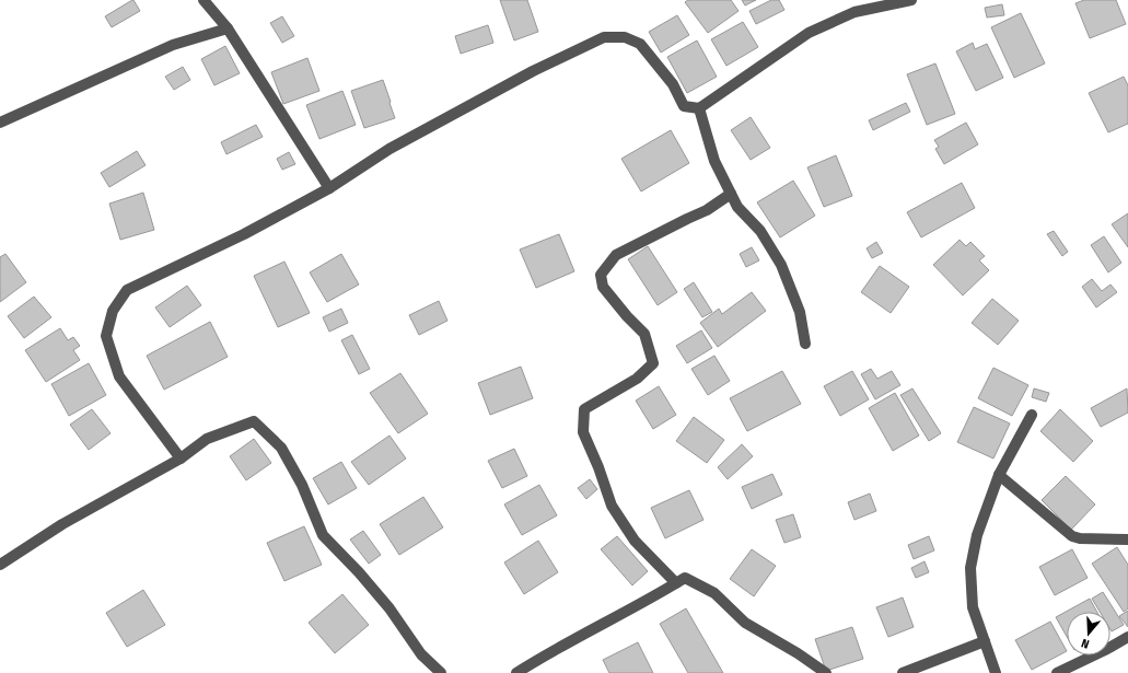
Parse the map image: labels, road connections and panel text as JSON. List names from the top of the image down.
{
  "north": "bottom"
}
